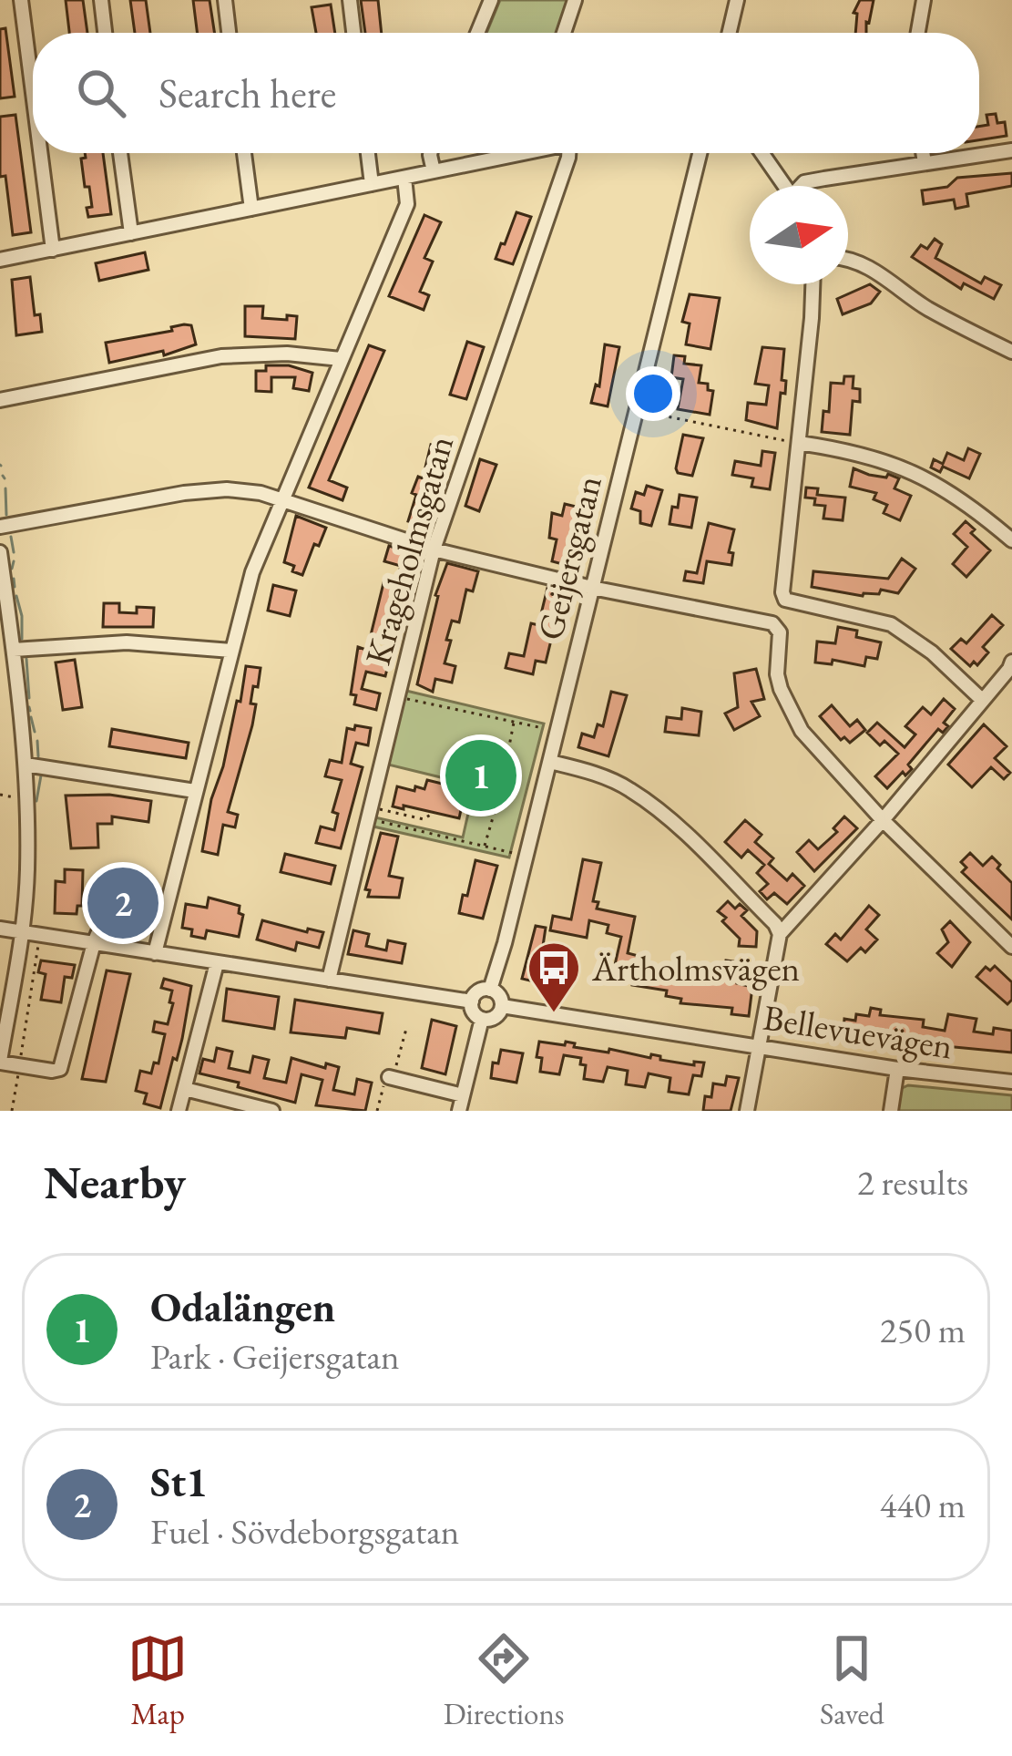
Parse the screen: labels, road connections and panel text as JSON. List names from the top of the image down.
{
  "streets": {
    "street": ["Krageholmsgatan", "Geijersgatan", "Bellevuevägen"]
  },
  "crossings": [
    ["Geijersgatan", "Bellevuevägen"]
  ],
  "places": {
    "bus stop": ["Ärtholmsvägen"]
  },
  "north": "right",
  "page": {
    "search": "Search here",
    "pins": ["1", "2"],
    "heading": ["Nearby", "2 results"],
    "list": [
      {
        "mark": "1",
        "name": "Odalängen",
        "note": "Park · Geijersgatan",
        "value": "250 m"
      },
      {
        "mark": "2",
        "name": "St1",
        "note": "Fuel · Sövdeborgsgatan",
        "value": "440 m"
      }
    ],
    "nav": ["Map", "Directions", "Saved"]
  }
}
